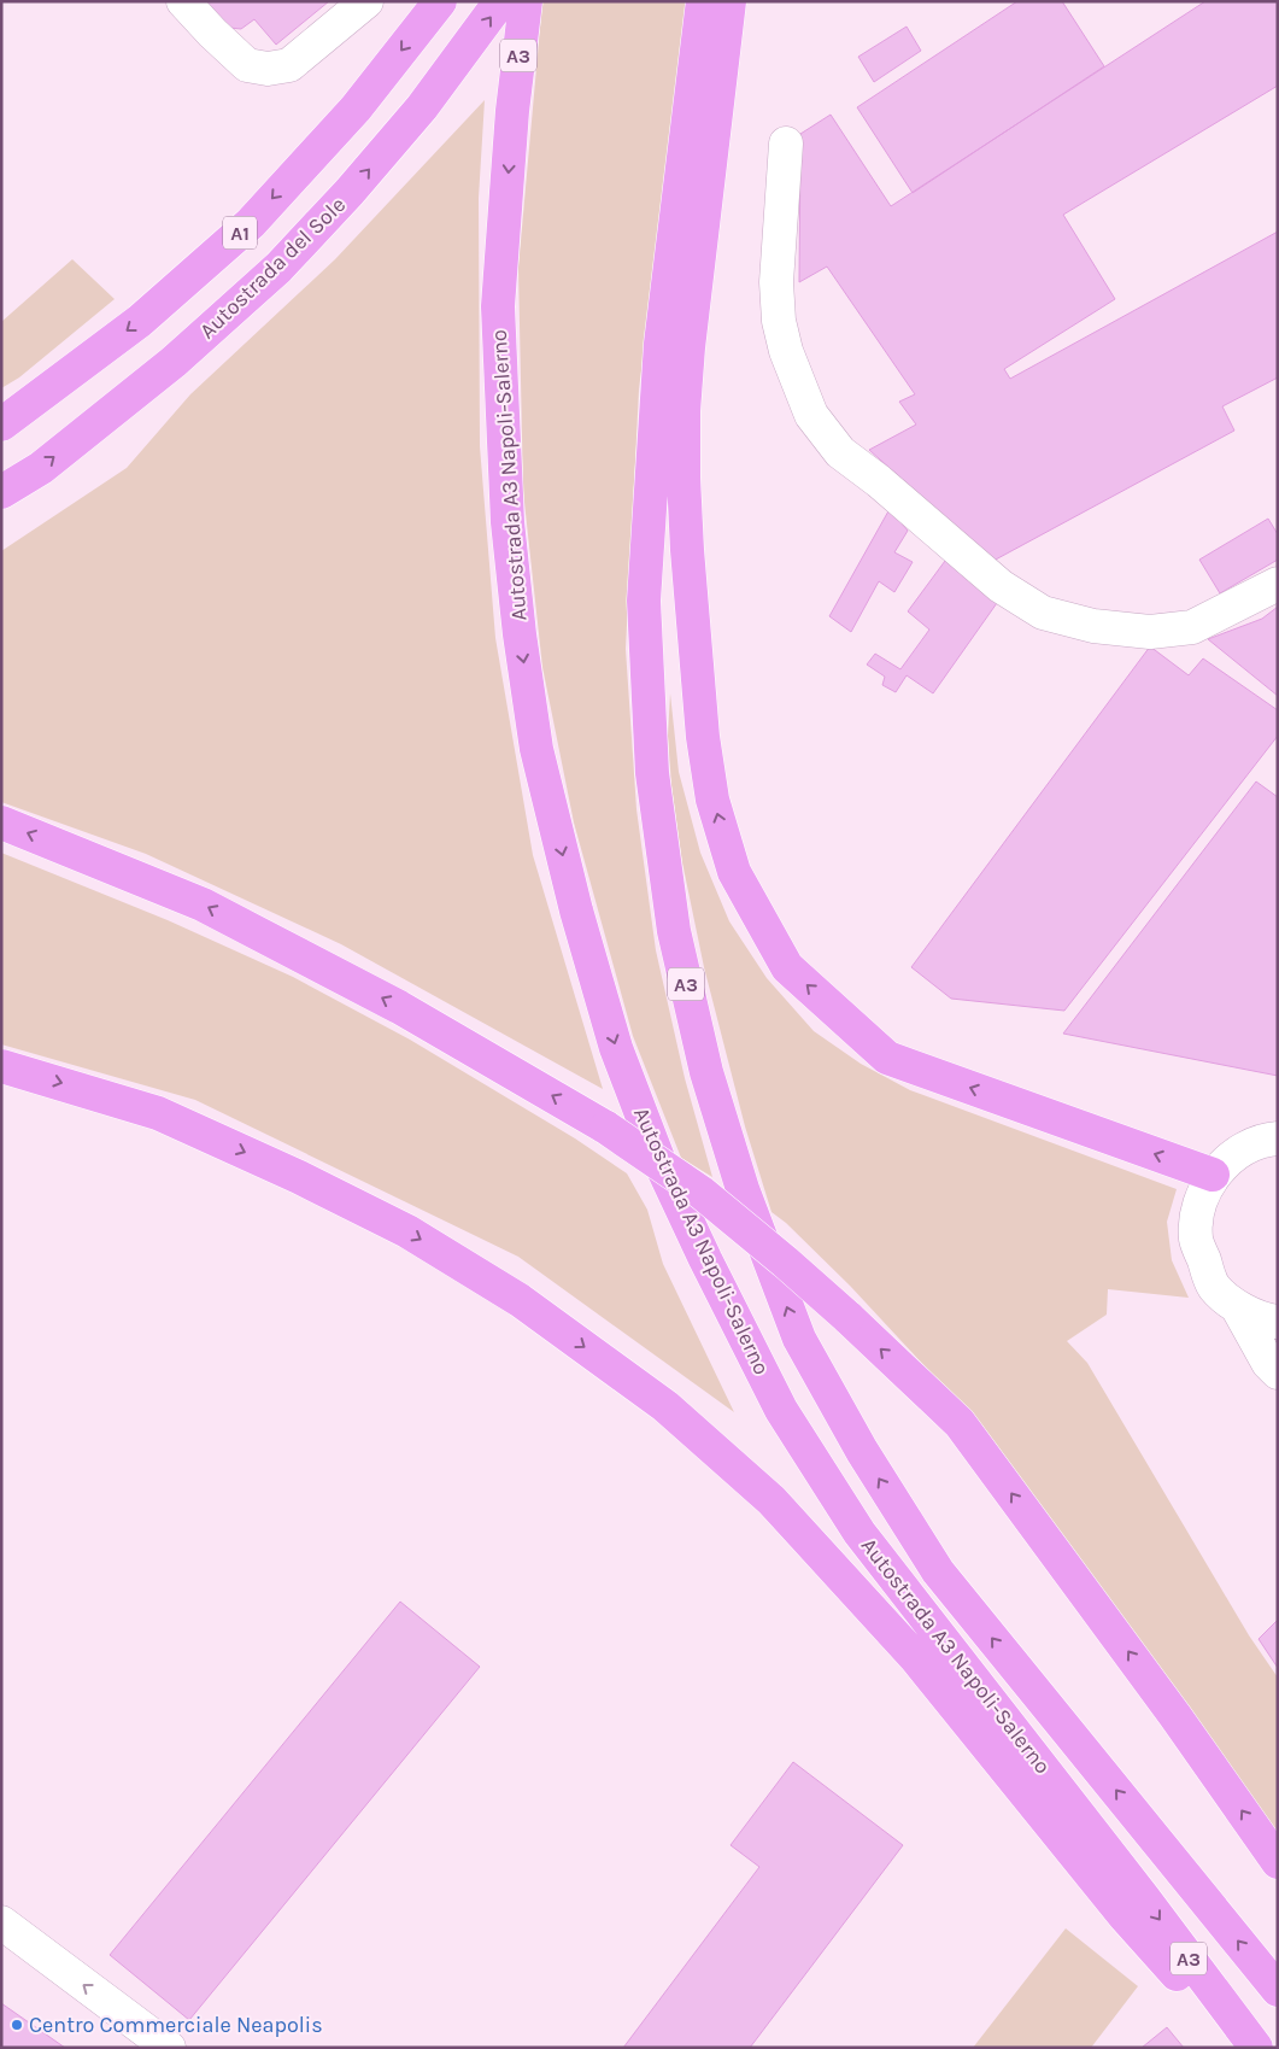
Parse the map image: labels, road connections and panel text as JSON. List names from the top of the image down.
{
  "streets": {
    "highway": [
      "A3",
      "A1",
      "Autostrada del Sole",
      "Autostrada A3 Napoli-Salerno"
    ]
  },
  "places": ["Centro Commerciale Neapolis"]
}
